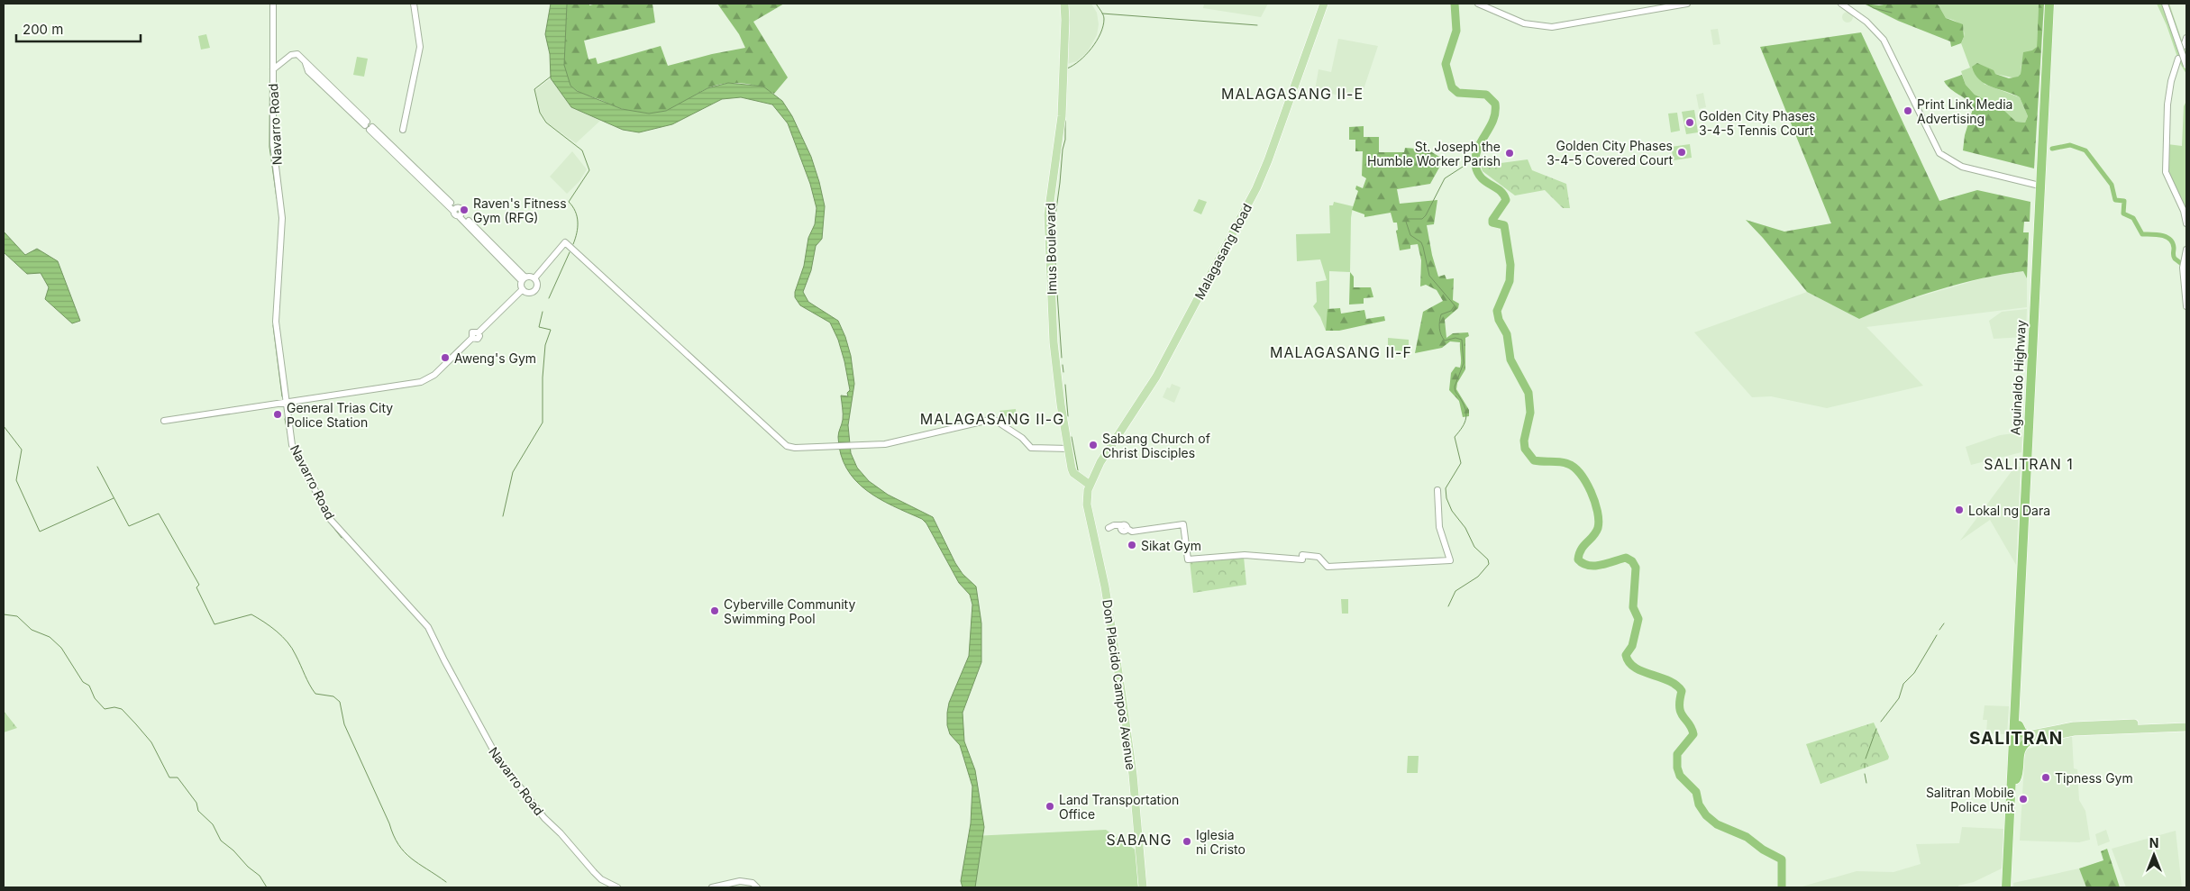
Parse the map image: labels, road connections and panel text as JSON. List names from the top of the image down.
{
  "streets": {
    "highway": ["Aguinaldo Highway"],
    "main road": ["Imus Boulevard", "Malagasang Road", "Don Placido Campos Avenue"],
    "street": ["Navarro Road"]
  },
  "crossings": [
    ["Imus Boulevard", "Malagasang Road"],
    ["Imus Boulevard", "Don Placido Campos Avenue"],
    ["Malagasang Road", "Don Placido Campos Avenue"]
  ],
  "districts": [
    "MALAGASANG II-E",
    "MALAGASANG II-F",
    "MALAGASANG II-G",
    "SALITRAN 1",
    "SALITRAN",
    "SABANG"
  ],
  "places": [
    "Print Link Media Advertising",
    "Golden City Phases 3-4-5 Tennis Court",
    "Golden City Phases 3-4-5 Covered Court",
    "St. Joseph the Humble Worker Parish",
    "Raven's Fitness Gym (RFG)",
    "Aweng's Gym",
    "General Trias City Police Station",
    "Sabang Church of Christ Disciples",
    "Lokal ng Dara",
    "Sikat Gym",
    "Cyberville Community Swimming Pool",
    "Tipness Gym",
    "Salitran Mobile Police Unit",
    "Land Transportation Office",
    "Iglesia ni Cristo"
  ],
  "scale_bar": "200 m",
  "north": "top"
}
